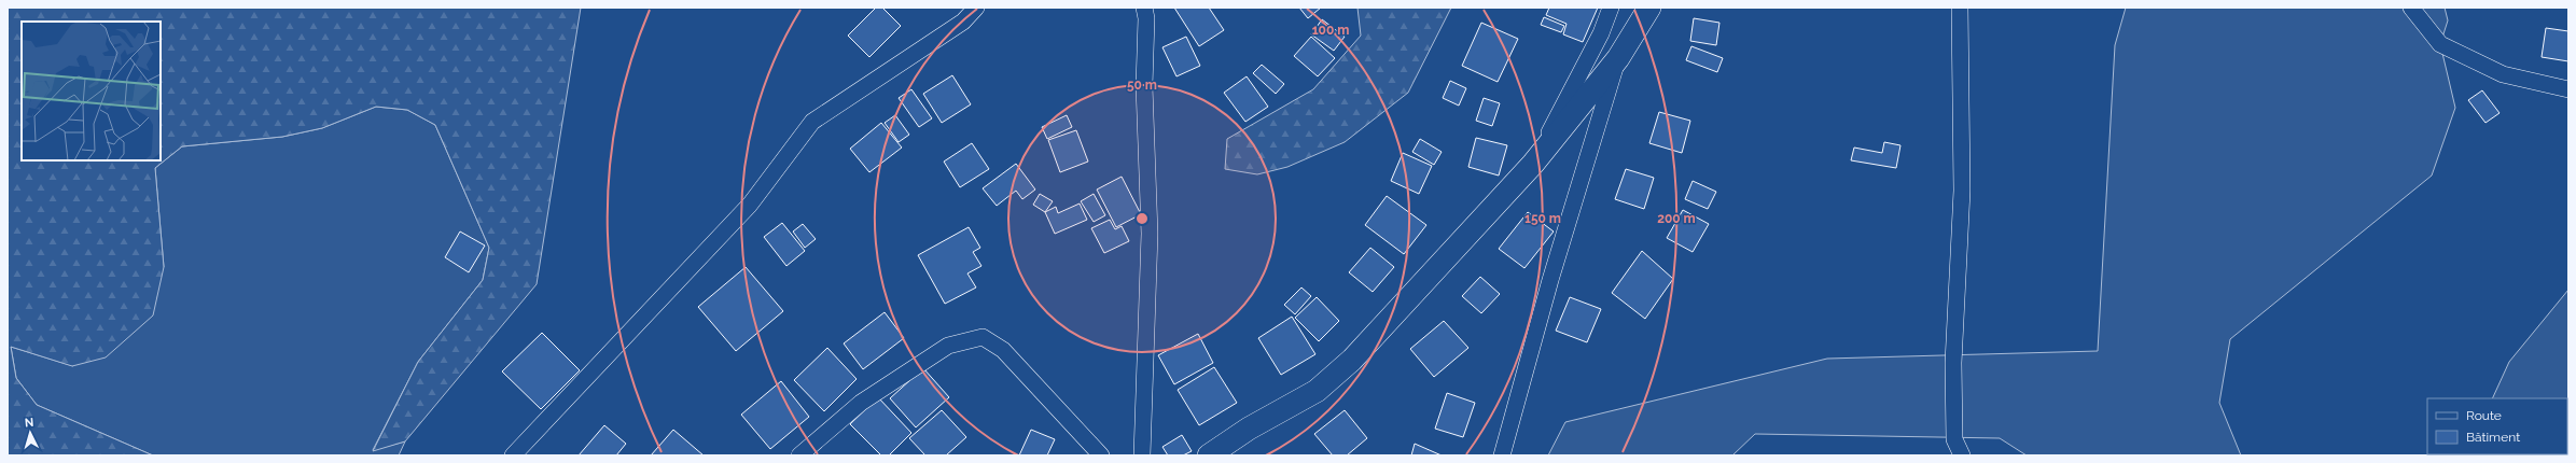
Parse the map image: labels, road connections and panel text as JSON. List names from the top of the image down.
{
  "legend": ["Route", "Bâtiment"],
  "north": "top",
  "rings": [
    "100 m",
    "50 m",
    "150 m",
    "200 m"
  ]
}
